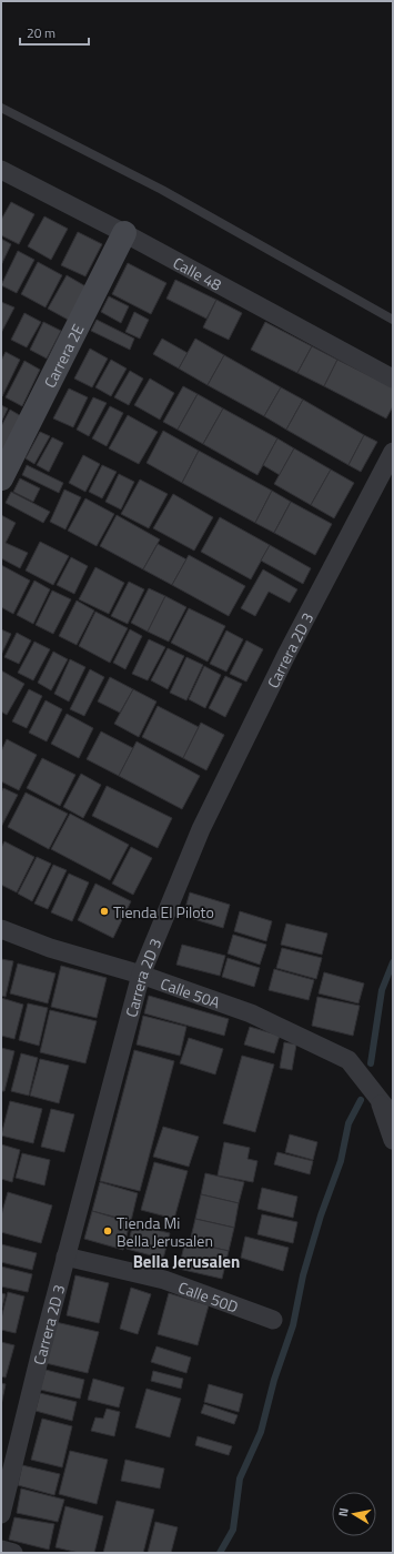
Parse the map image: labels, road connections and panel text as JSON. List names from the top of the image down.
{
  "streets": {
    "street": [
      "Calle 48",
      "Carrera 2E",
      "Carrera 2D 3",
      "Calle 50A",
      "Calle 50D"
    ]
  },
  "crossings": [
    ["Calle 48", "Carrera 2E"],
    ["Carrera 2D 3", "Calle 50A"],
    ["Carrera 2D 3", "Calle 50D"]
  ],
  "districts": ["Bella Jerusalen"],
  "places": ["Tienda El Piloto", "Tienda Mi Bella Jerusalen"],
  "scale_bar": "20 m",
  "north": "left"
}
